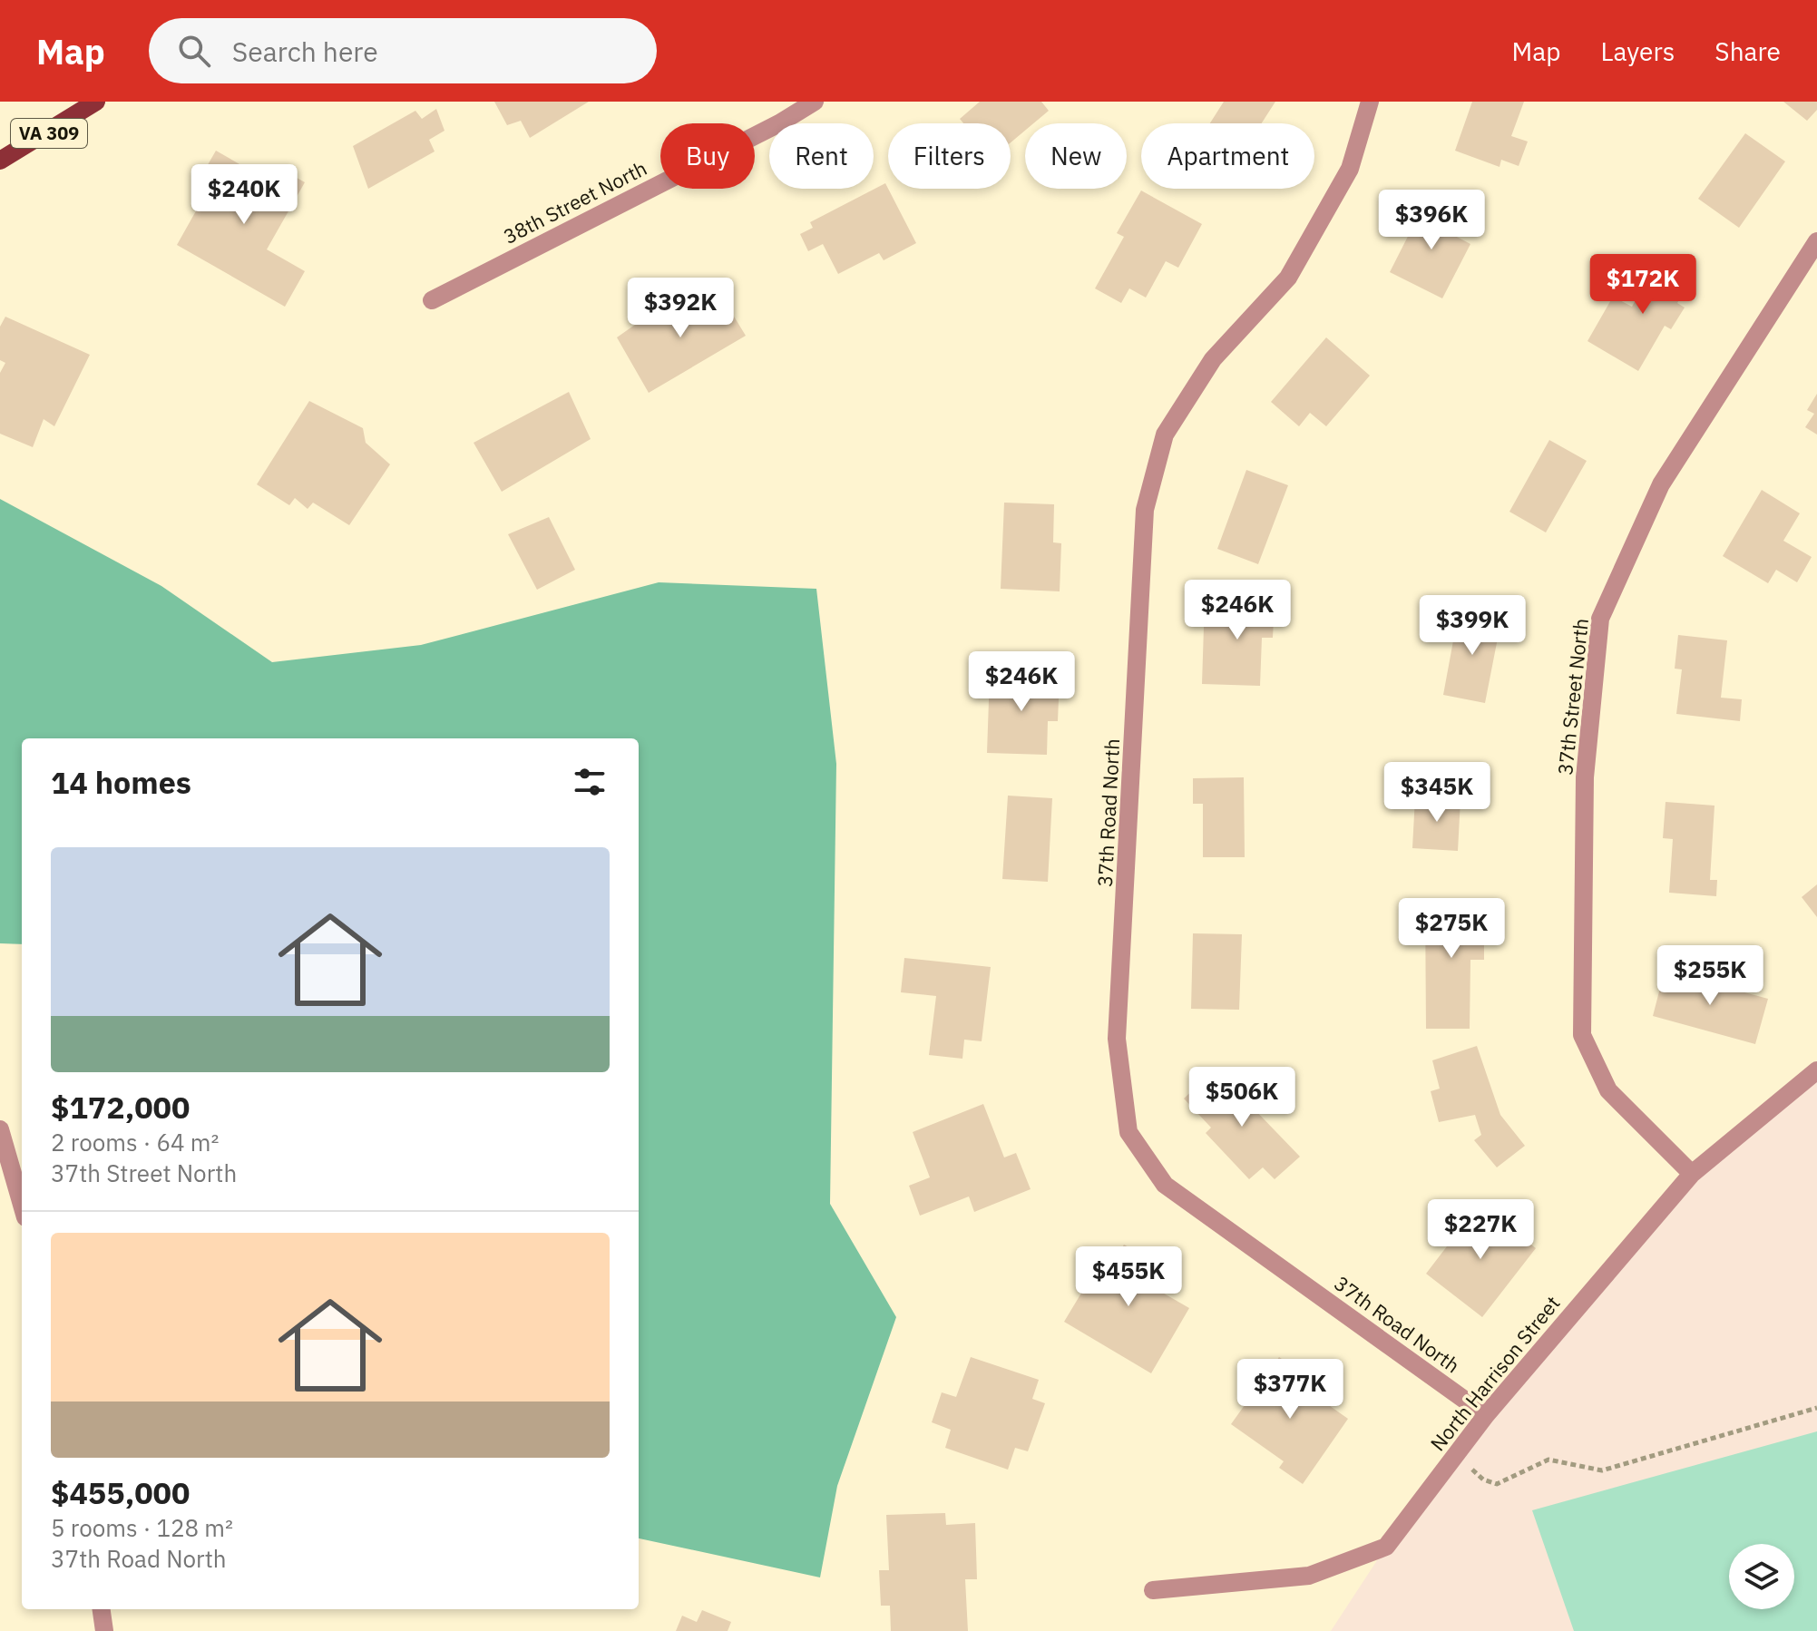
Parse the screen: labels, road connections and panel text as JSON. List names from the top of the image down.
{
  "streets": {
    "main road": ["VA 309"],
    "street": [
      "38th Street North",
      "37th Street North",
      "37th Road North",
      "North Harrison Street"
    ]
  },
  "crossings": [
    ["37th Street North", "North Harrison Street"],
    ["37th Road North", "North Harrison Street"]
  ],
  "page": {
    "header": "Map",
    "search": "Search here",
    "nav": ["Map", "Layers", "Share"],
    "chip": [
      "Buy",
      "Rent",
      "Filters",
      "New",
      "Apartment"
    ],
    "price": [
      "$240K",
      "$396K",
      "$172K",
      "$392K",
      "$246K",
      "$399K",
      "$246K",
      "$345K",
      "$275K",
      "$255K",
      "$506K",
      "$227K",
      "$455K",
      "$377K"
    ],
    "heading": "14 homes",
    "list": [
      {
        "name": "$172,000",
        "note": "2 rooms · 64 m² · 37th Street North"
      },
      {
        "name": "$455,000",
        "note": "5 rooms · 128 m² · 37th Road North"
      }
    ]
  }
}
